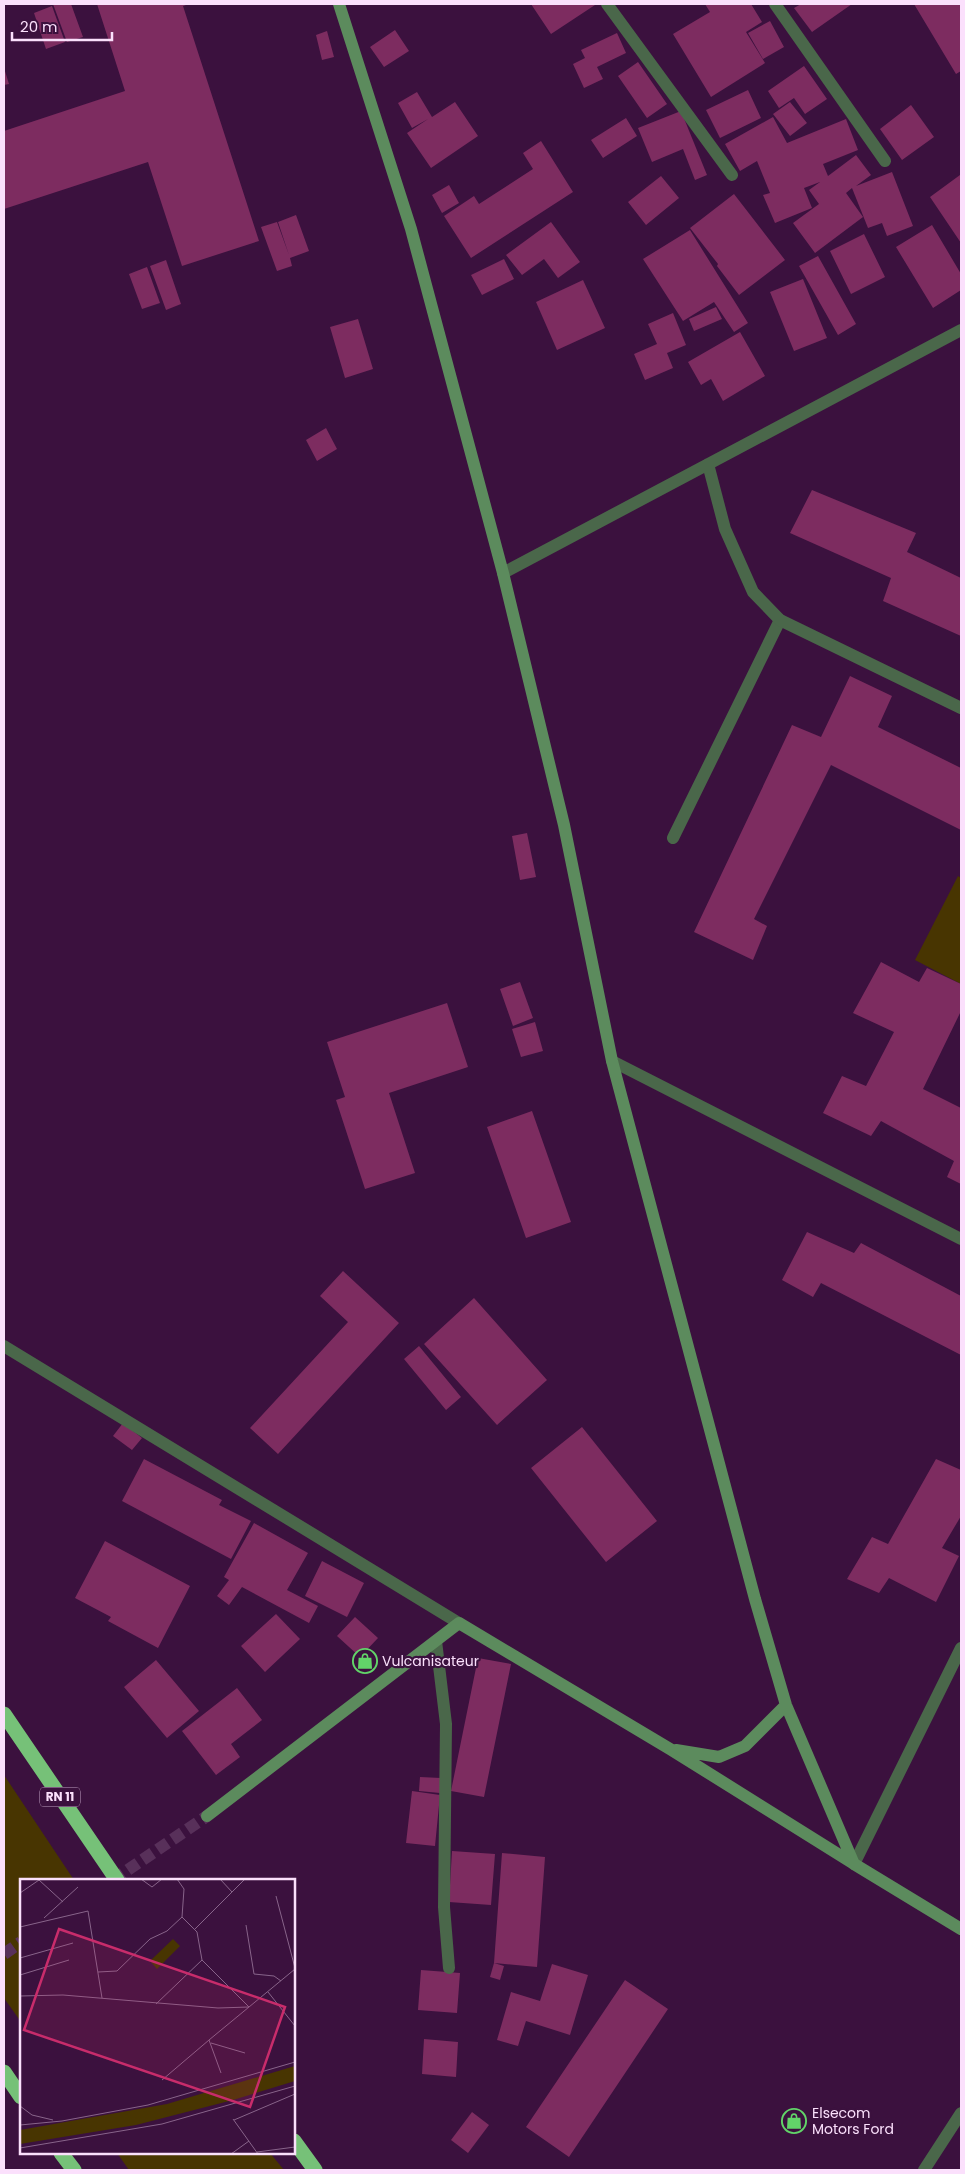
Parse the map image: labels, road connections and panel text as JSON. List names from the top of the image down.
{
  "streets": {
    "highway": ["RN 11"]
  },
  "places": {
    "shop": ["Vulcanisateur", "Elsecom Motors Ford"]
  },
  "scale_bar": "20 m"
}
